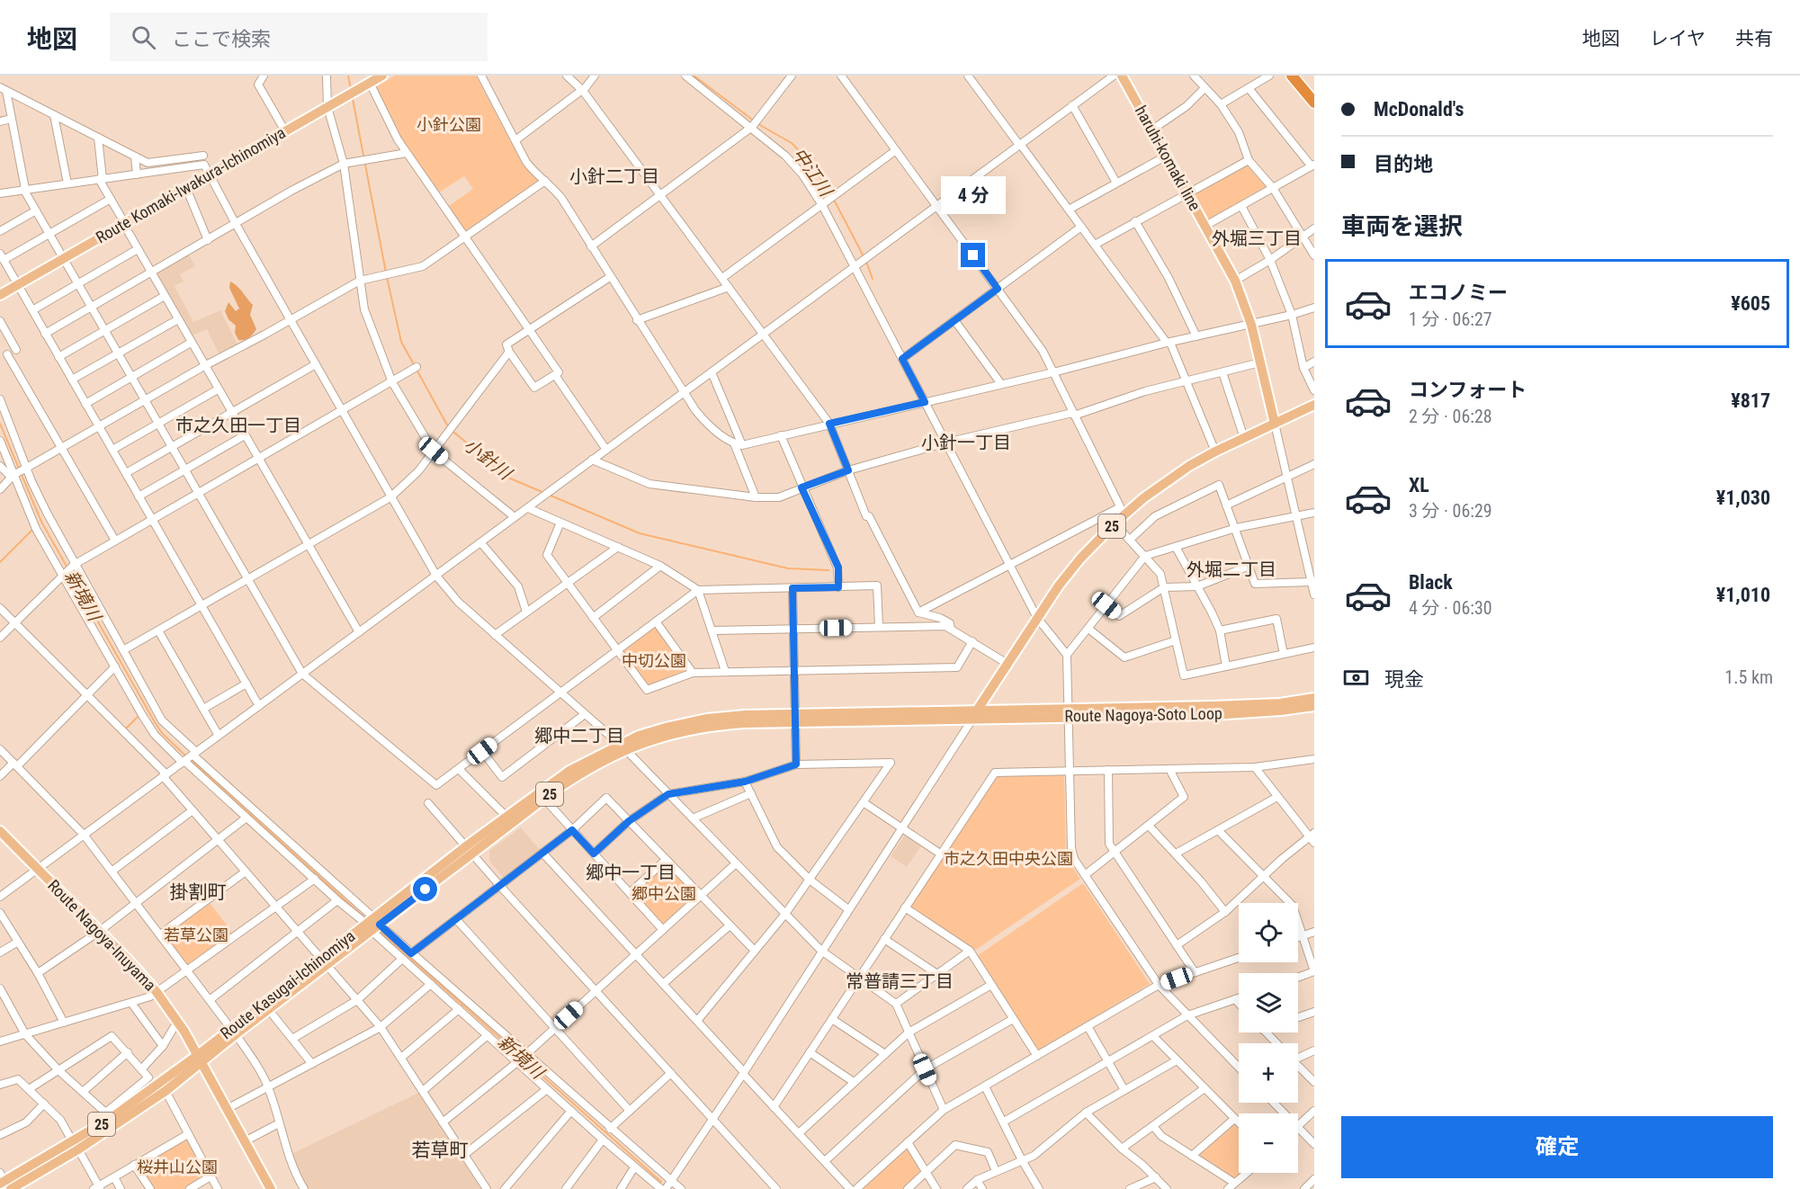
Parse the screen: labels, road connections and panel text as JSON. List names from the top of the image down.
{
  "streets": {
    "main road": [
      "haruhi-komaki line",
      "Route Komaki-Iwakura-Ichinomiya",
      "25",
      "Route Nagoya-Soto Loop",
      "Route Nagoya-Inuyama",
      "Route Kasugai-Ichinomiya"
    ]
  },
  "crossings": [
    ["haruhi-komaki line", "25"],
    ["25", "Route Nagoya-Soto Loop"],
    ["25", "Route Kasugai-Ichinomiya"],
    ["Route Nagoya-Soto Loop", "Route Kasugai-Ichinomiya"],
    ["Route Nagoya-Inuyama", "Route Kasugai-Ichinomiya"]
  ],
  "districts": [
    "小針二丁目",
    "外堀三丁目",
    "市之久田一丁目",
    "小針一丁目",
    "外堀二丁目",
    "郷中二丁目",
    "郷中一丁目",
    "掛割町",
    "常普請三丁目",
    "若草町"
  ],
  "water": ["中江川", "小針川", "新境川"],
  "parks": [
    "小針公園",
    "中切公園",
    "市之久田中央公園",
    "郷中公園",
    "若草公園",
    "桜井山公園"
  ],
  "page": {
    "header": "地図",
    "search": "ここで検索",
    "nav": ["地図", "レイヤ", "共有"],
    "banner": ["McDonald's", "目的地"],
    "bubble": "4 分",
    "heading": "車両を選択",
    "list": [
      {
        "name": "エコノミー",
        "note": "1 分 · 06:27",
        "value": "¥605"
      },
      {
        "name": "コンフォート",
        "note": "2 分 · 06:28",
        "value": "¥817"
      },
      {
        "name": "XL",
        "note": "3 分 · 06:29",
        "value": "¥1,030"
      },
      {
        "name": "Black",
        "note": "4 分 · 06:30",
        "value": "¥1,010"
      }
    ],
    "pay": ["現金", "1.5 km"],
    "map_buttons": ["+", "−"],
    "buttons": "確定"
  }
}
